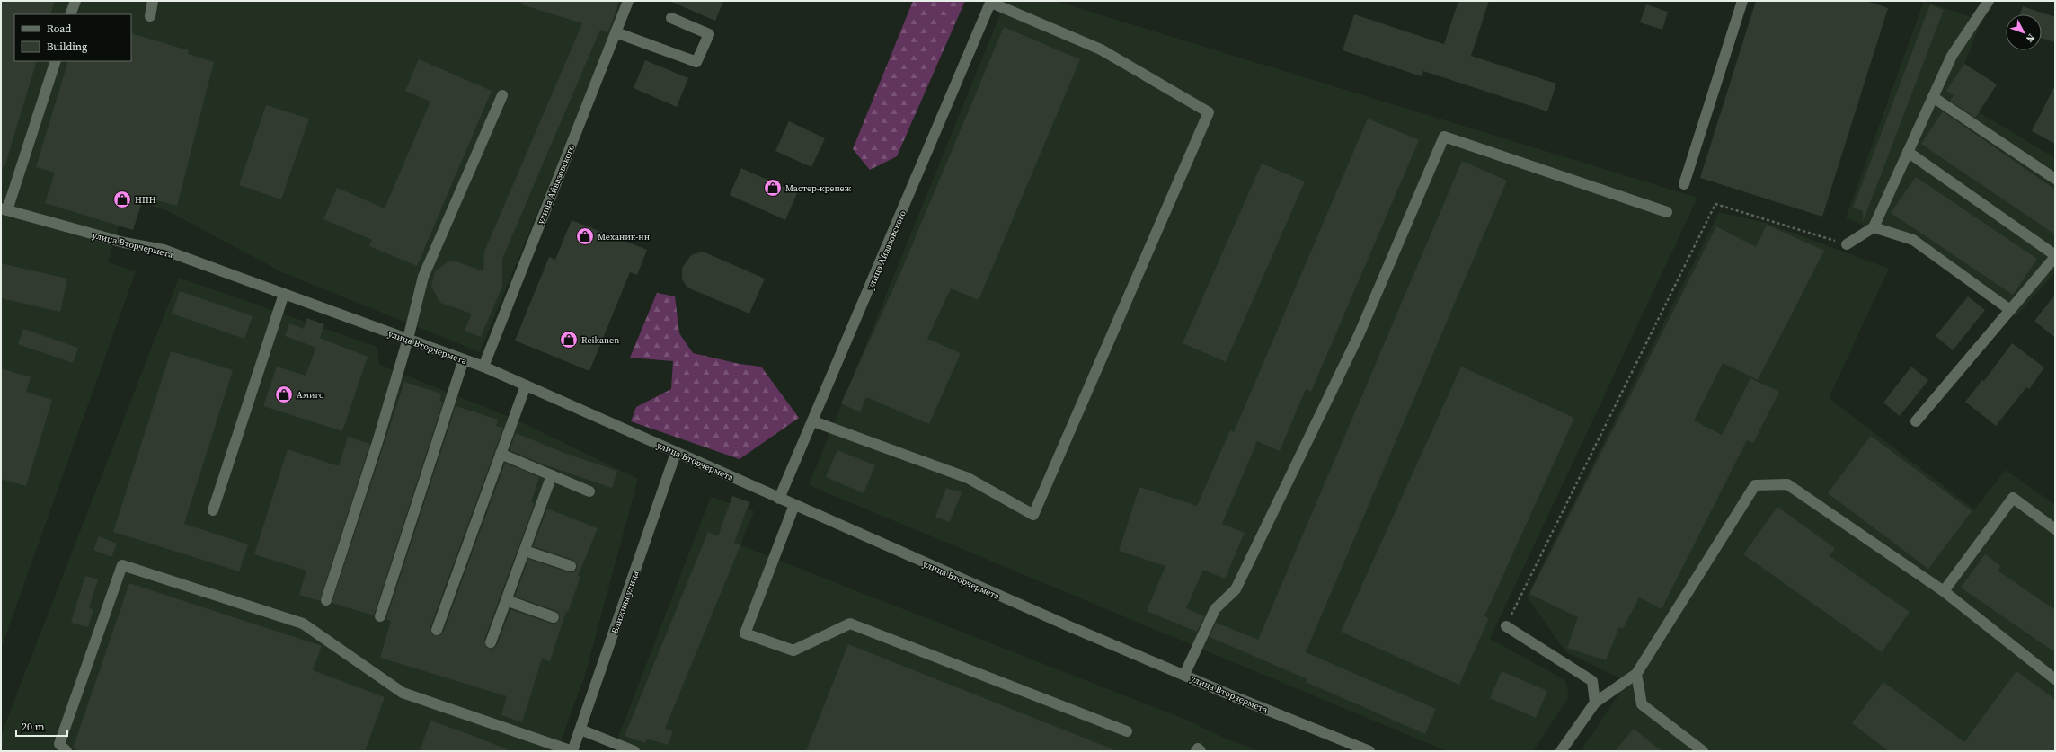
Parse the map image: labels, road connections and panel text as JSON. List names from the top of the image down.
{
  "streets": {
    "street": ["улица Айвазовского", "улица Вторчермета", "Ближняя улица"]
  },
  "crossings": [
    ["улица Айвазовского", "улица Вторчермета"],
    ["улица Вторчермета", "Ближняя улица"]
  ],
  "places": {
    "shop": [
      "Мастер-крепеж",
      "НПН",
      "Механик-нн",
      "Reikanen",
      "Амиго"
    ]
  },
  "legend": ["Road", "Building"],
  "scale_bar": "20 m",
  "north": "bottom right"
}
